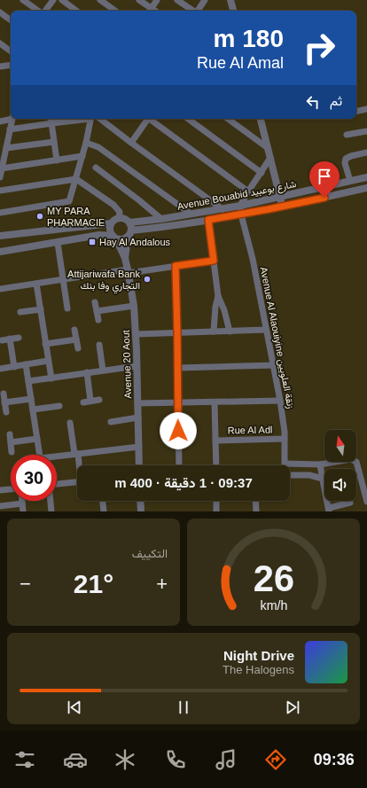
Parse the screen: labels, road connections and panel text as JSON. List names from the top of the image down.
{
  "streets": {
    "street": [
      "Avenue Bouabid شارع بوعبيد",
      "Avenue Al Alaouiyine زنقة العلويين",
      "Avenue 20 Aout",
      "Rue Al Adl"
    ]
  },
  "crossings": [
    ["Avenue Bouabid شارع بوعبيد", "Avenue Al Alaouiyine زنقة العلويين"],
    ["Avenue Bouabid شارع بوعبيد", "Avenue 20 Aout"],
    ["Avenue Al Alaouiyine زنقة العلويين", "Rue Al Adl"]
  ],
  "places": {
    "other": ["MY PARA PHARMACIE", "Attijariwafa Bank التجاري وفا بنك"],
    "transit": ["Hay Al Andalous"]
  },
  "north": "top",
  "page": {
    "turn": ["180 m", "Rue Al Amal"],
    "then": "ثم",
    "limit": "30",
    "trip": "09:37 · 1 دقيقة · 400 m",
    "tile": "التكييف",
    "heat": ["−", "21°", "+"],
    "song": ["Night Drive", "The Halogens"],
    "tabs": "09:36",
    "gauge": ["26", "km/h"]
  }
}
